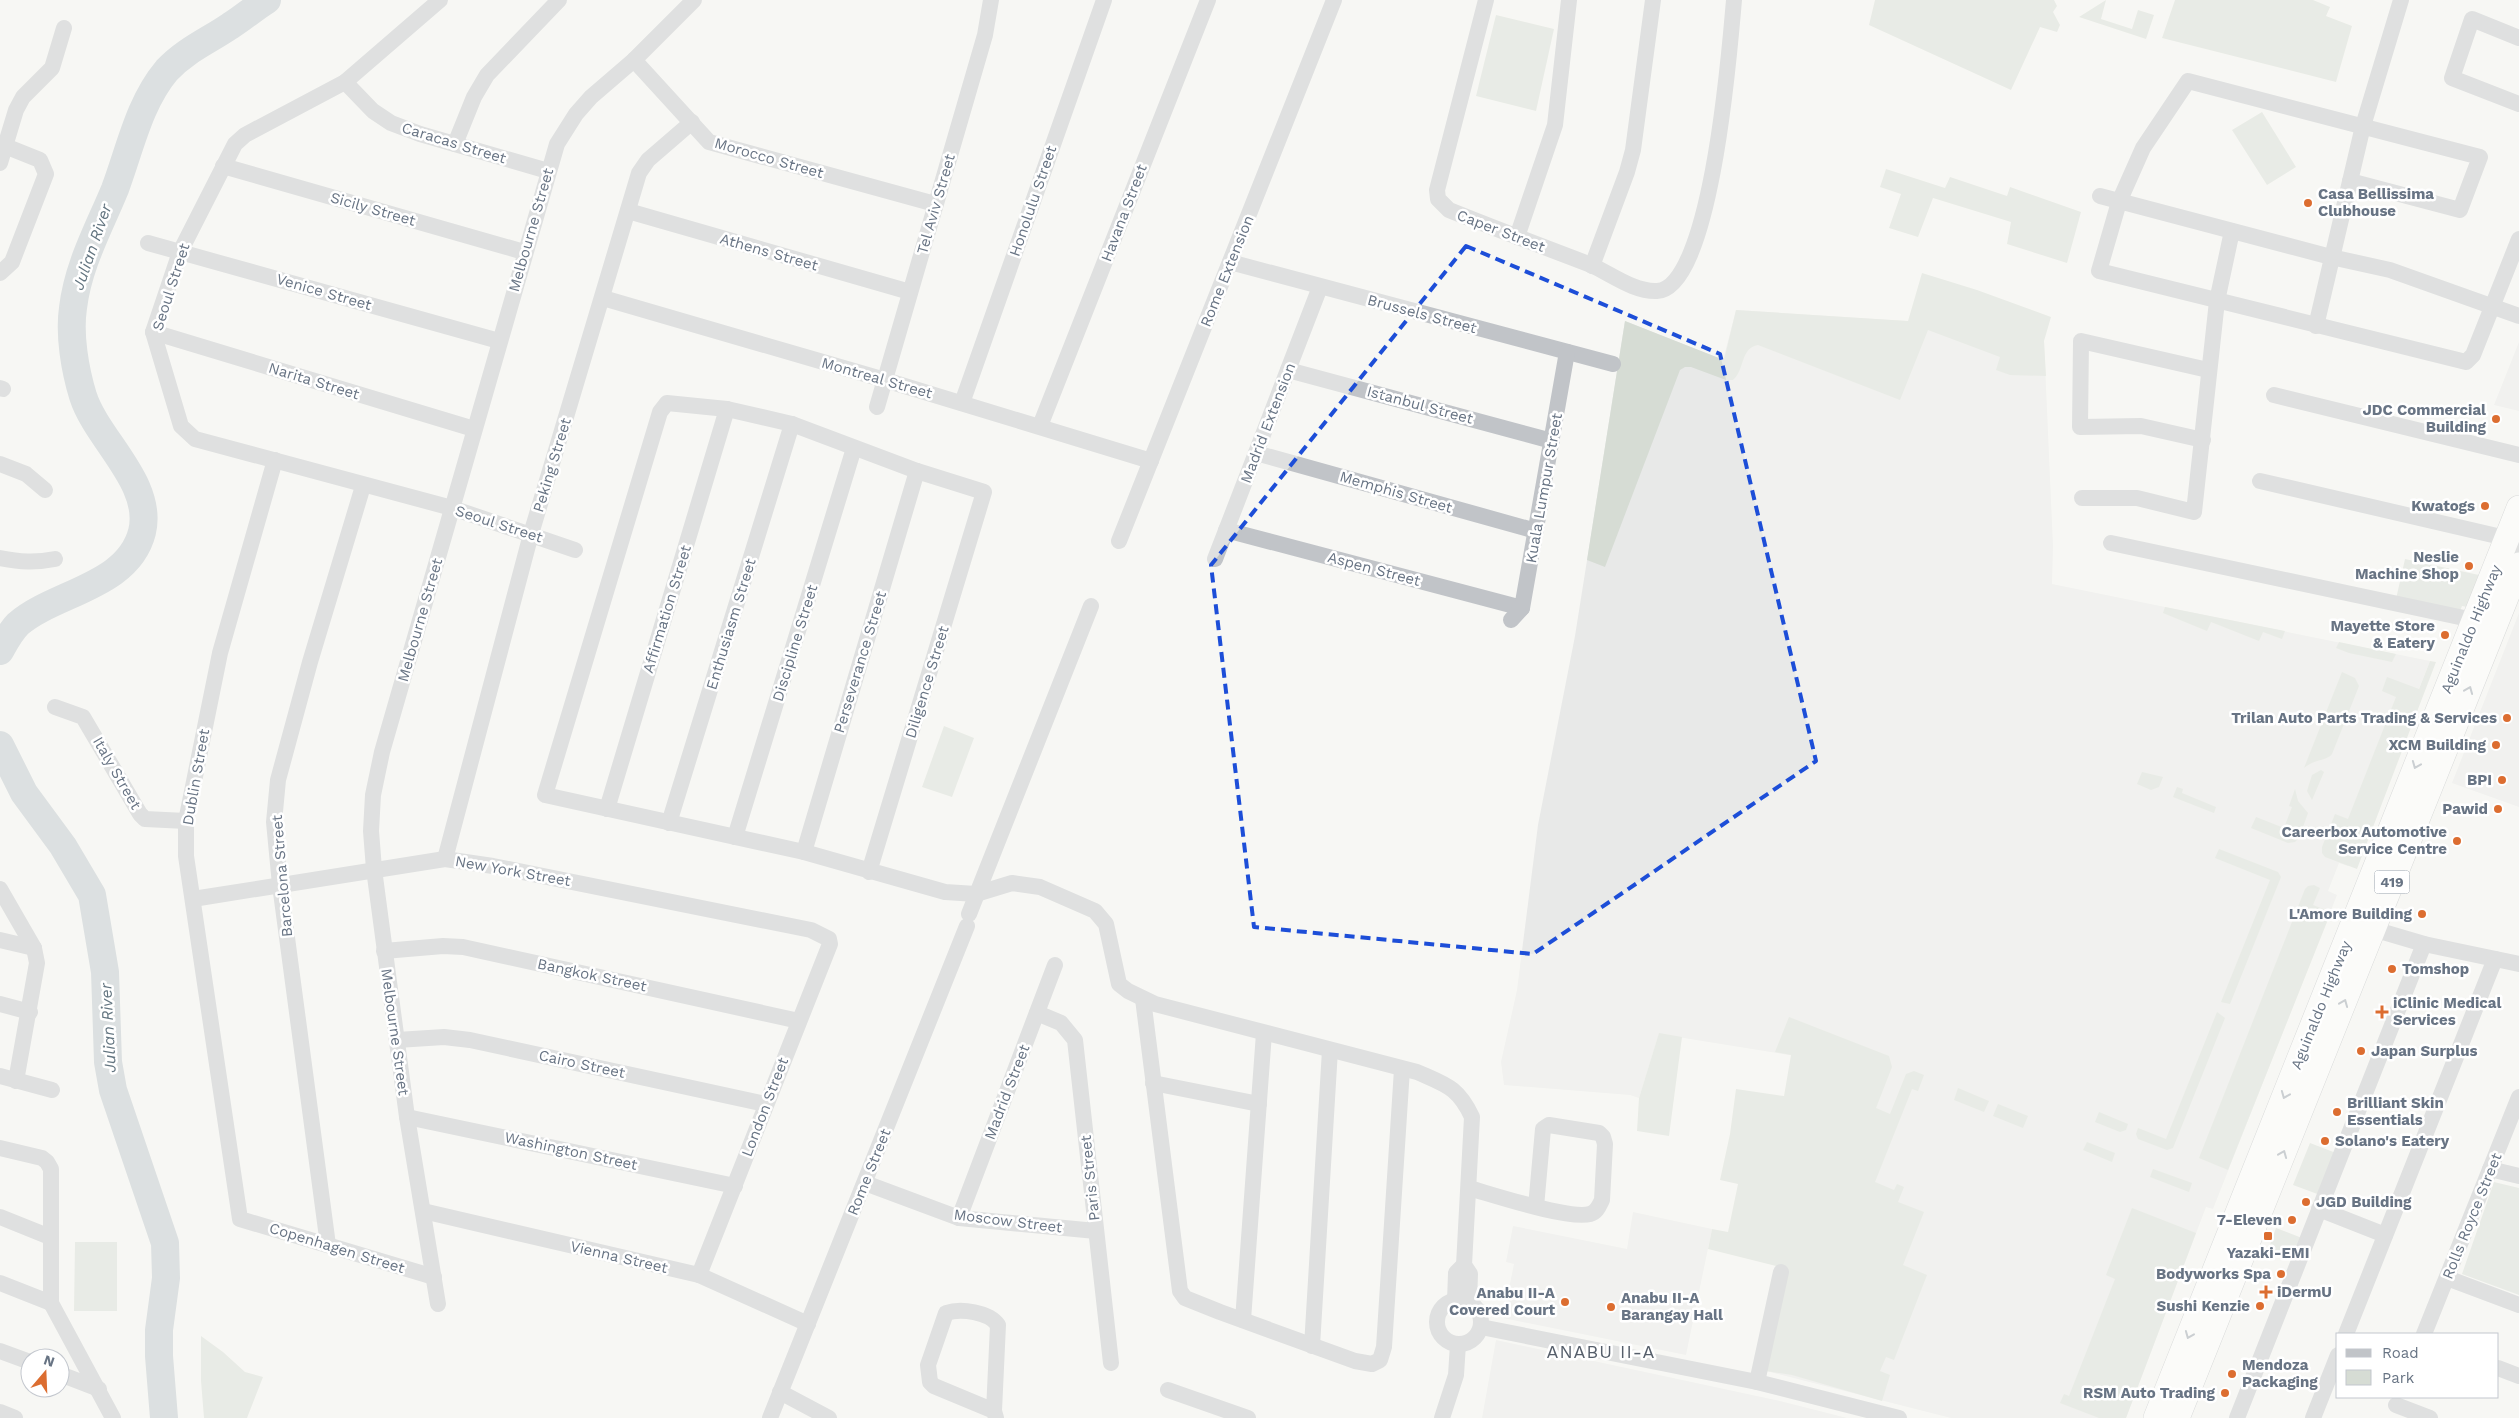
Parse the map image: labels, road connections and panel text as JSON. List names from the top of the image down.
{
  "streets": {
    "highway": ["Aguinaldo Highway", "419"],
    "street": [
      "Caracas Street",
      "Morocco Street",
      "Honolulu Street",
      "Tel Aviv Street",
      "Sicily Street",
      "Havana Street",
      "Melbourne Street",
      "Caper Street",
      "Athens Street",
      "Rome Extension",
      "Seoul Street",
      "Venice Street",
      "Brussels Street",
      "Montreal Street",
      "Narita Street",
      "Istanbul Street",
      "Madrid Extension",
      "Peking Street",
      "Kuala Lumpur Street",
      "Memphis Street",
      "Aspen Street",
      "Affirmation Street",
      "Enthusiasm Street",
      "Discipline Street",
      "Perseverance Street",
      "Diligence Street",
      "Italy Street",
      "Dublin Street",
      "New York Street",
      "Barcelona Street",
      "Bangkok Street",
      "Cairo Street",
      "Madrid Street",
      "London Street",
      "Washington Street",
      "Rome Street",
      "Paris Street",
      "Rolls Royce Street",
      "Moscow Street",
      "Copenhagen Street",
      "Vienna Street"
    ]
  },
  "crossings": [
    ["Caracas Street", "Melbourne Street"],
    ["Caracas Street", "Seoul Street"],
    ["Morocco Street", "Tel Aviv Street"],
    ["Morocco Street", "Melbourne Street"],
    ["Morocco Street", "Peking Street"],
    ["Honolulu Street", "Montreal Street"],
    ["Tel Aviv Street", "Athens Street"],
    ["Tel Aviv Street", "Montreal Street"],
    ["Sicily Street", "Melbourne Street"],
    ["Sicily Street", "Seoul Street"],
    ["Havana Street", "Montreal Street"],
    ["Melbourne Street", "Seoul Street"],
    ["Melbourne Street", "Venice Street"],
    ["Melbourne Street", "Narita Street"],
    ["Melbourne Street", "New York Street"],
    ["Melbourne Street", "Bangkok Street"],
    ["Melbourne Street", "Cairo Street"],
    ["Melbourne Street", "Washington Street"],
    ["Melbourne Street", "Copenhagen Street"],
    ["Melbourne Street", "Vienna Street"],
    ["Athens Street", "Peking Street"],
    ["Rome Extension", "Brussels Street"],
    ["Rome Extension", "Montreal Street"],
    ["Seoul Street", "Venice Street"],
    ["Seoul Street", "Narita Street"],
    ["Seoul Street", "Peking Street"],
    ["Seoul Street", "Dublin Street"],
    ["Seoul Street", "Barcelona Street"],
    ["Brussels Street", "Madrid Extension"],
    ["Brussels Street", "Kuala Lumpur Street"],
    ["Montreal Street", "Peking Street"],
    ["Istanbul Street", "Madrid Extension"],
    ["Istanbul Street", "Kuala Lumpur Street"],
    ["Madrid Extension", "Memphis Street"],
    ["Madrid Extension", "Aspen Street"],
    ["Peking Street", "New York Street"],
    ["Kuala Lumpur Street", "Memphis Street"],
    ["Kuala Lumpur Street", "Aspen Street"],
    ["Perseverance Street", "Diligence Street"],
    ["Italy Street", "Dublin Street"],
    ["Dublin Street", "New York Street"],
    ["Dublin Street", "Copenhagen Street"],
    ["New York Street", "Barcelona Street"],
    ["New York Street", "London Street"],
    ["Barcelona Street", "Copenhagen Street"],
    ["Bangkok Street", "London Street"],
    ["Cairo Street", "London Street"],
    ["Madrid Street", "Paris Street"],
    ["Madrid Street", "Moscow Street"],
    ["London Street", "Washington Street"],
    ["London Street", "Vienna Street"],
    ["Rome Street", "Moscow Street"],
    ["Rome Street", "Vienna Street"],
    ["Paris Street", "Moscow Street"]
  ],
  "districts": ["ANABU II-A"],
  "water": ["Julian River"],
  "places": {
    "other": [
      "Casa Bellissima Clubhouse",
      "JDC Commercial Building",
      "Kwatogs",
      "Neslie Machine Shop",
      "Mayette Store & Eatery",
      "Trilan Auto Parts Trading & Services",
      "XCM Building",
      "BPI",
      "Pawid",
      "Careerbox Automotive Service Centre",
      "L'Amore Building",
      "Tomshop",
      "Japan Surplus",
      "Brilliant Skin Essentials",
      "Solano's Eatery",
      "JGD Building",
      "7-Eleven",
      "Bodyworks Spa",
      "Anabu II-A Covered Court",
      "Sushi Kenzie",
      "Anabu II-A Barangay Hall",
      "Mendoza Packaging",
      "RSM Auto Trading"
    ],
    "health": ["iClinic Medical Services", "iDermU"],
    "transit": ["Yazaki-EMI"]
  },
  "legend": ["Road", "Park"],
  "north": "top"
}
